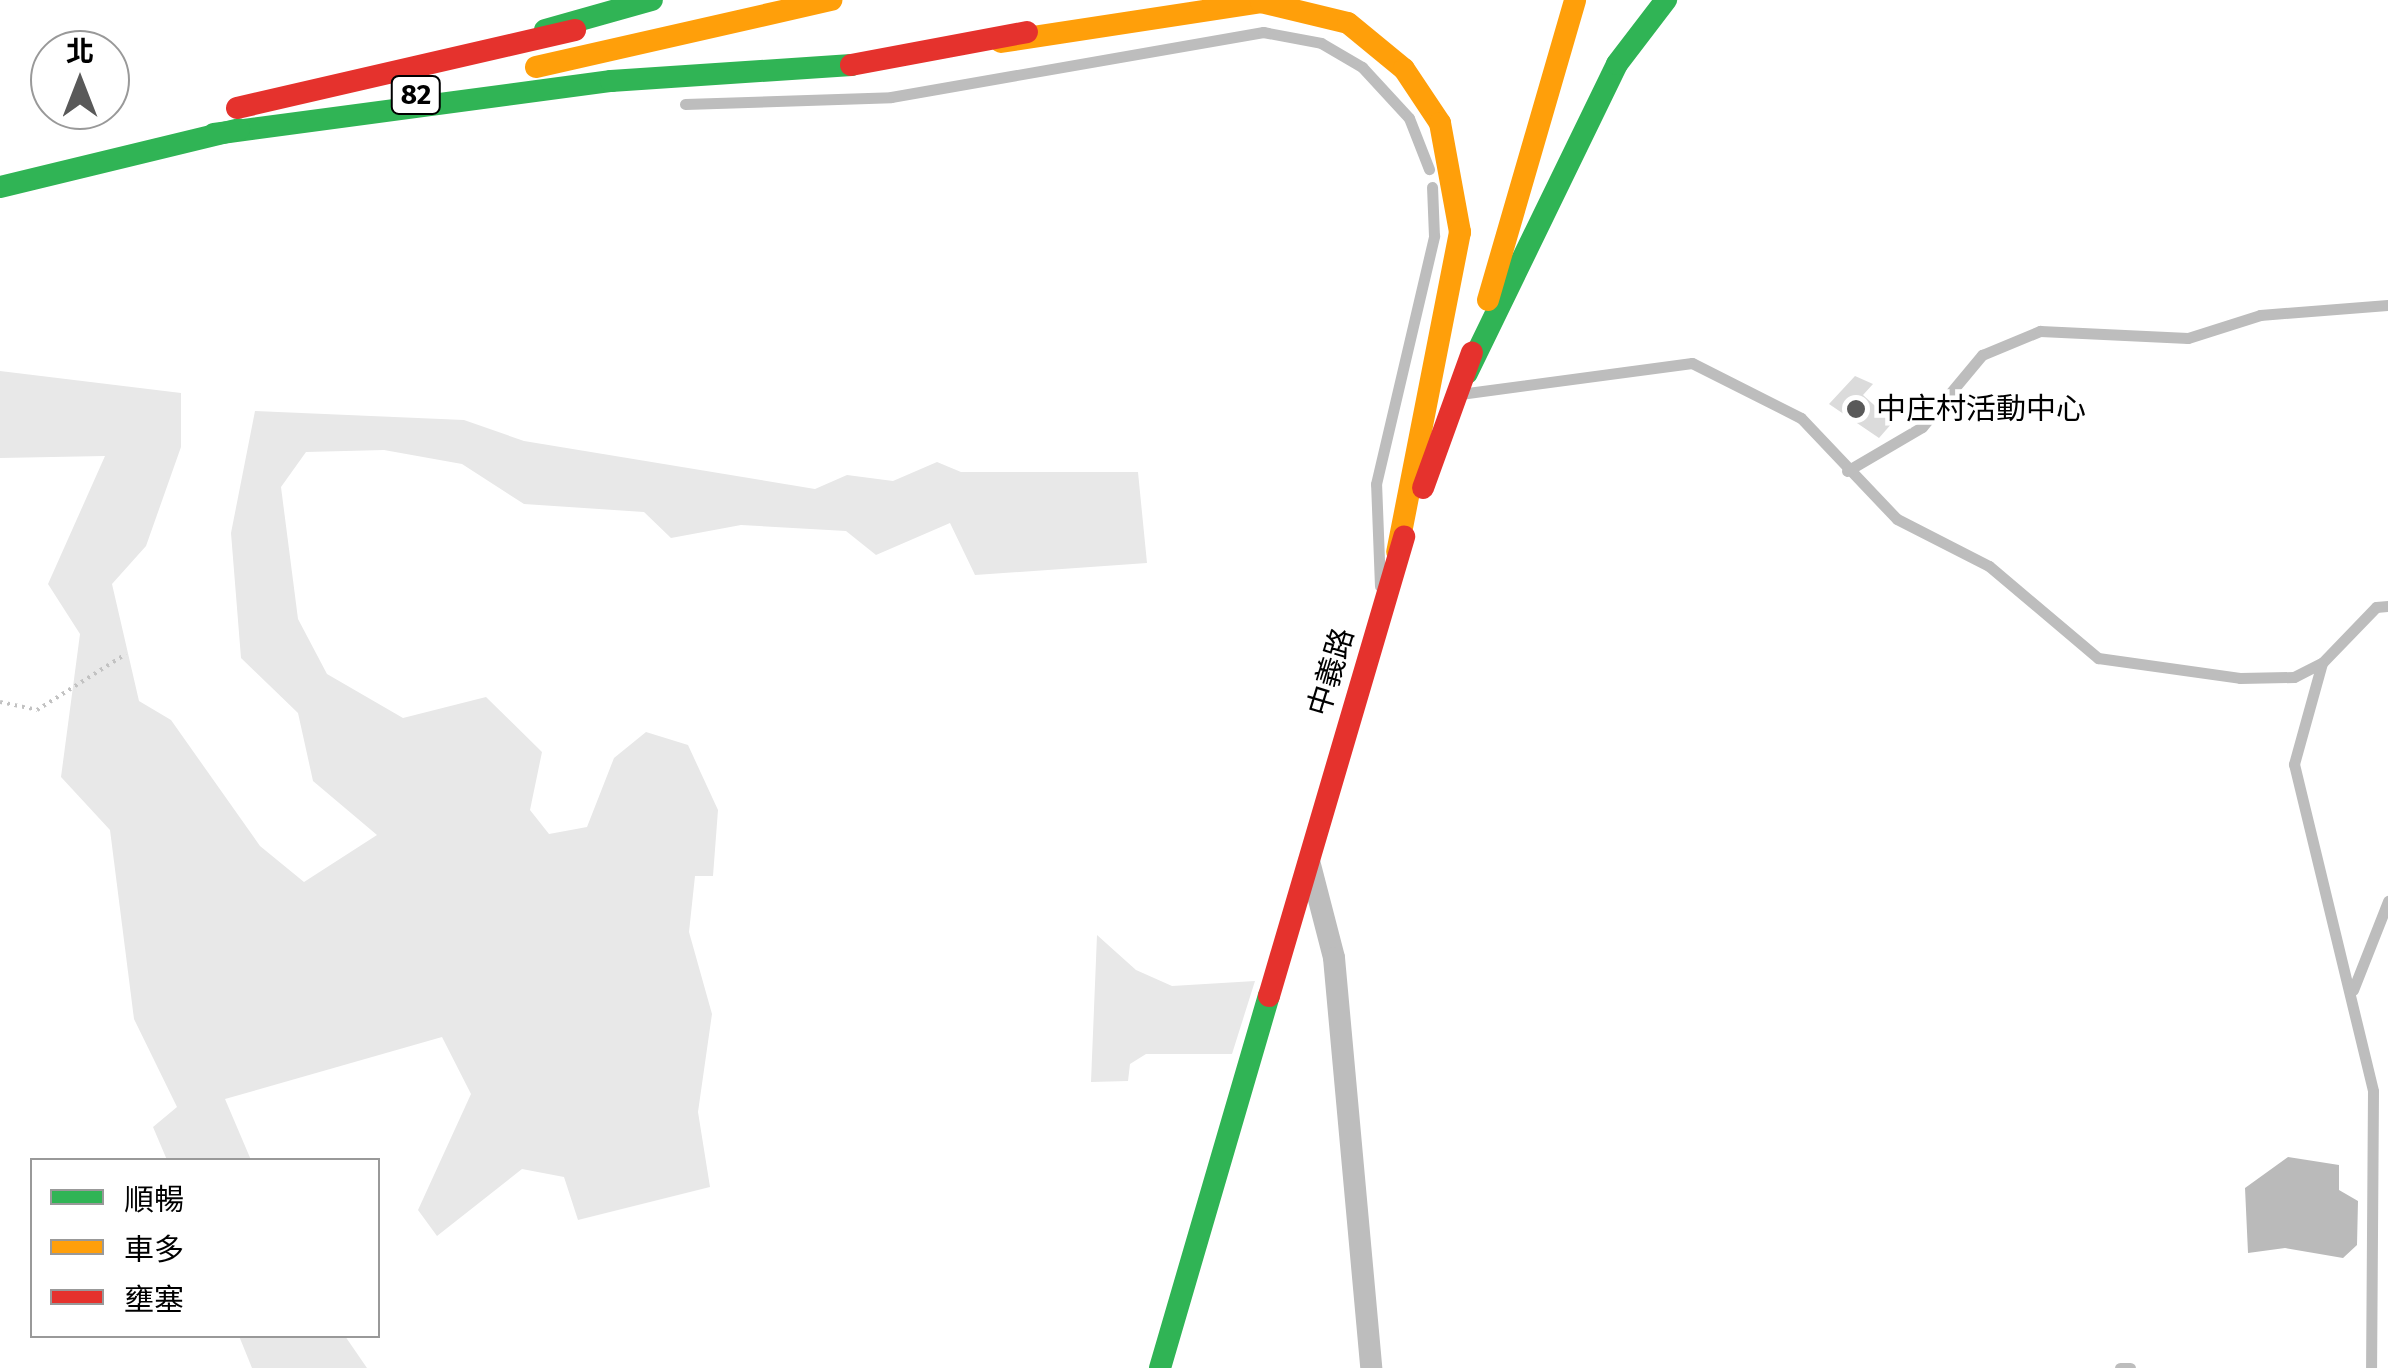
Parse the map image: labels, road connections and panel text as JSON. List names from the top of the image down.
{
  "streets": {
    "main road": ["82", "中義路"]
  },
  "places": ["中庄村活動中心"],
  "legend": ["順暢", "車多", "壅塞"],
  "north": "top"
}
